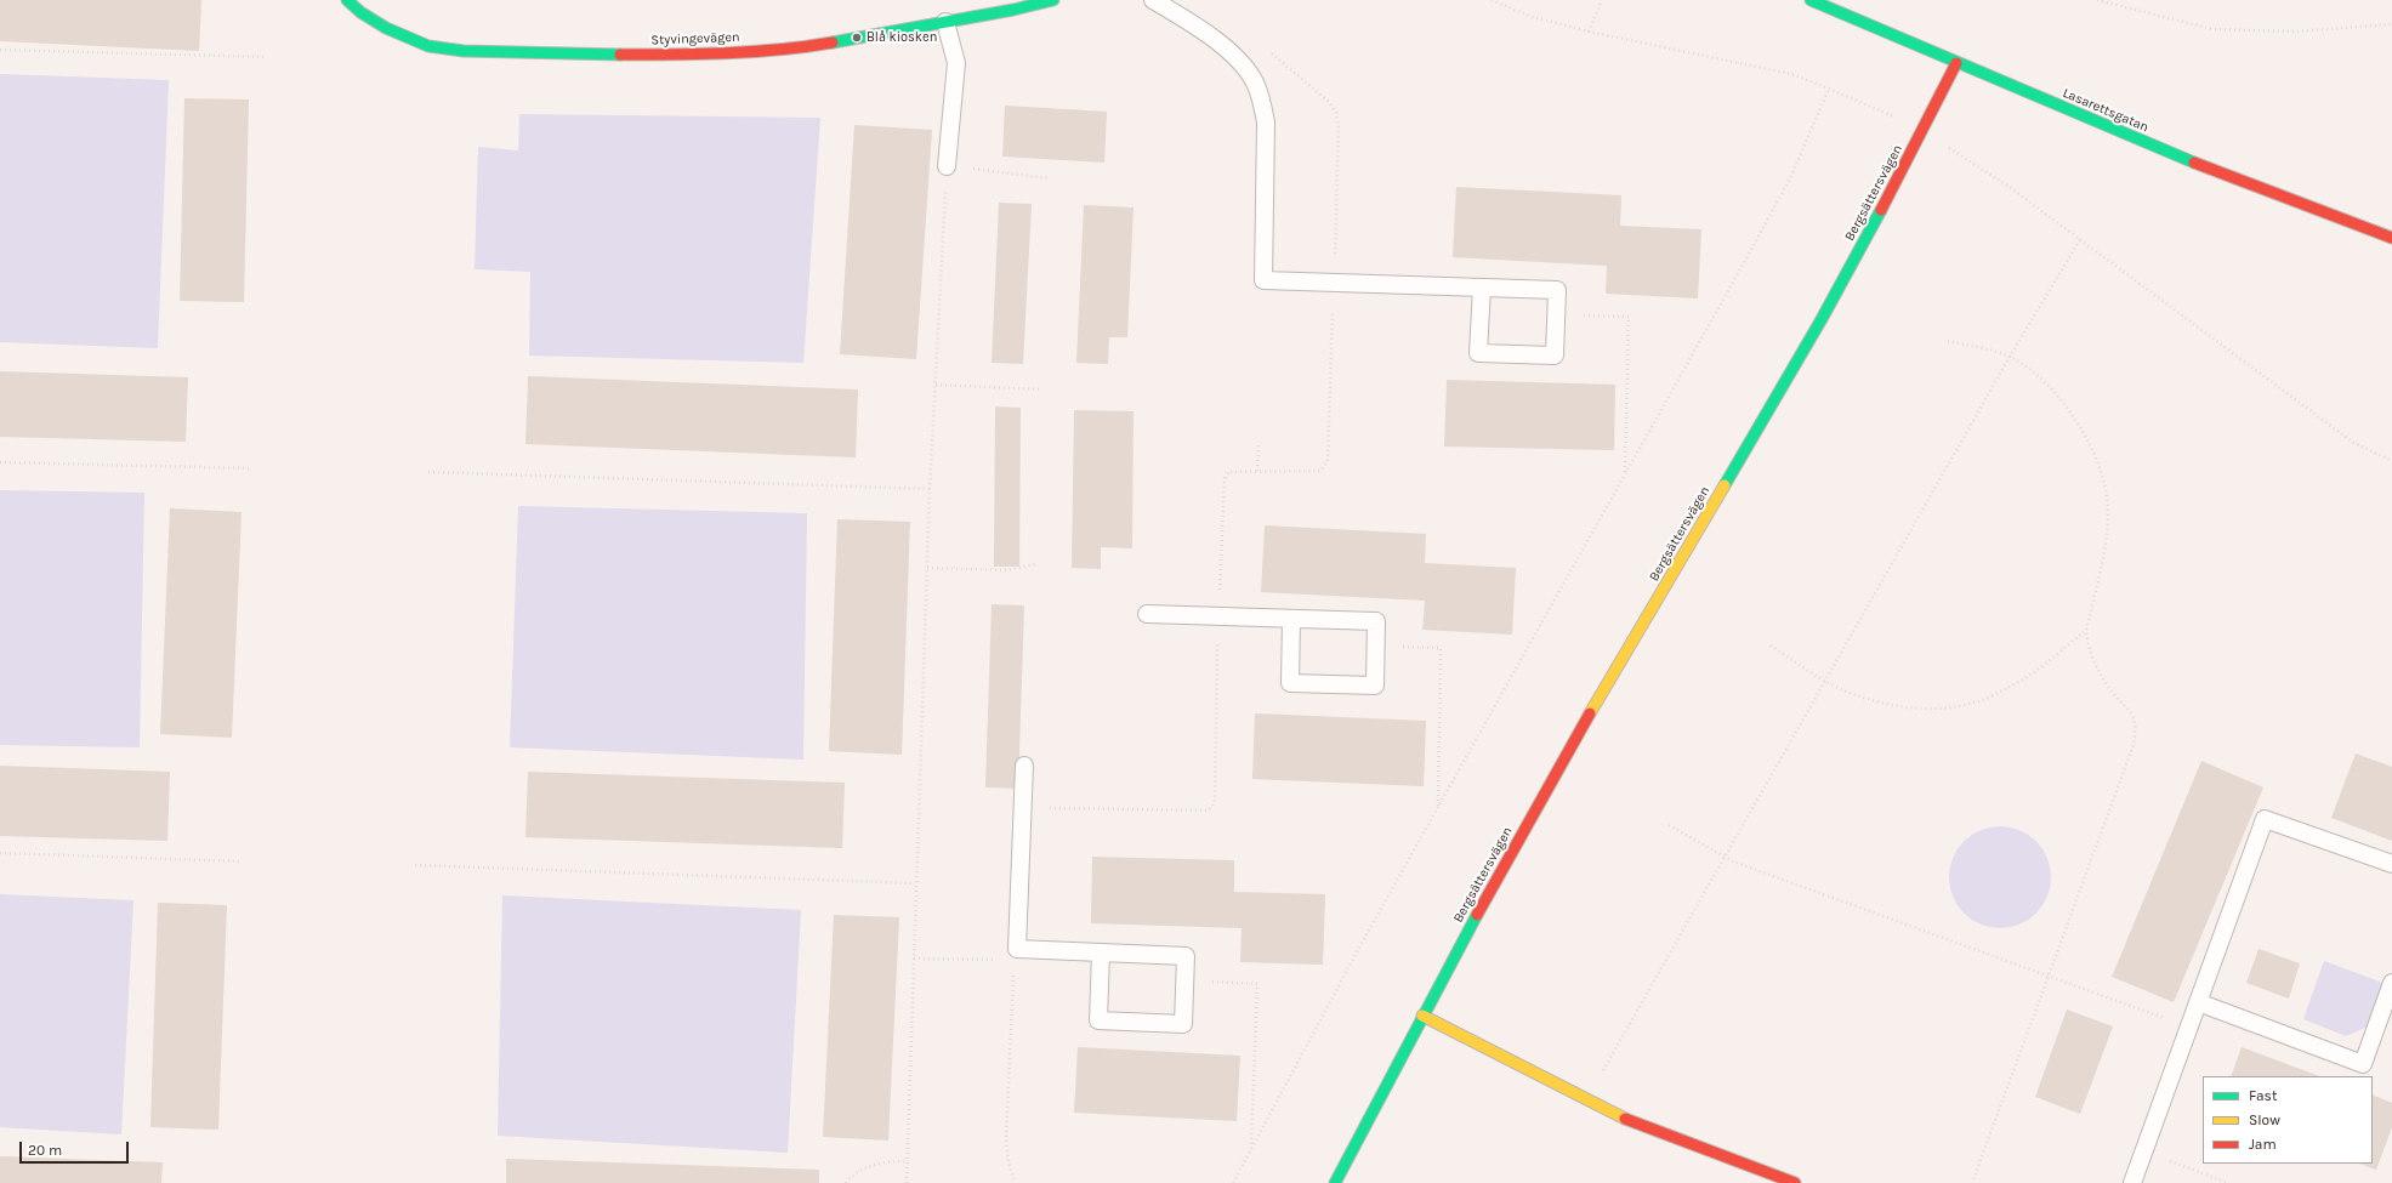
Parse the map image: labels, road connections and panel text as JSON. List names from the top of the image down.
{
  "streets": {
    "street": ["Styvingevägen", "Lasarettsgatan", "Bergsättersvägen"]
  },
  "crossings": [
    ["Lasarettsgatan", "Bergsättersvägen"]
  ],
  "places": ["Blå kiosken"],
  "legend": ["Fast", "Slow", "Jam"],
  "scale_bar": "20 m"
}
